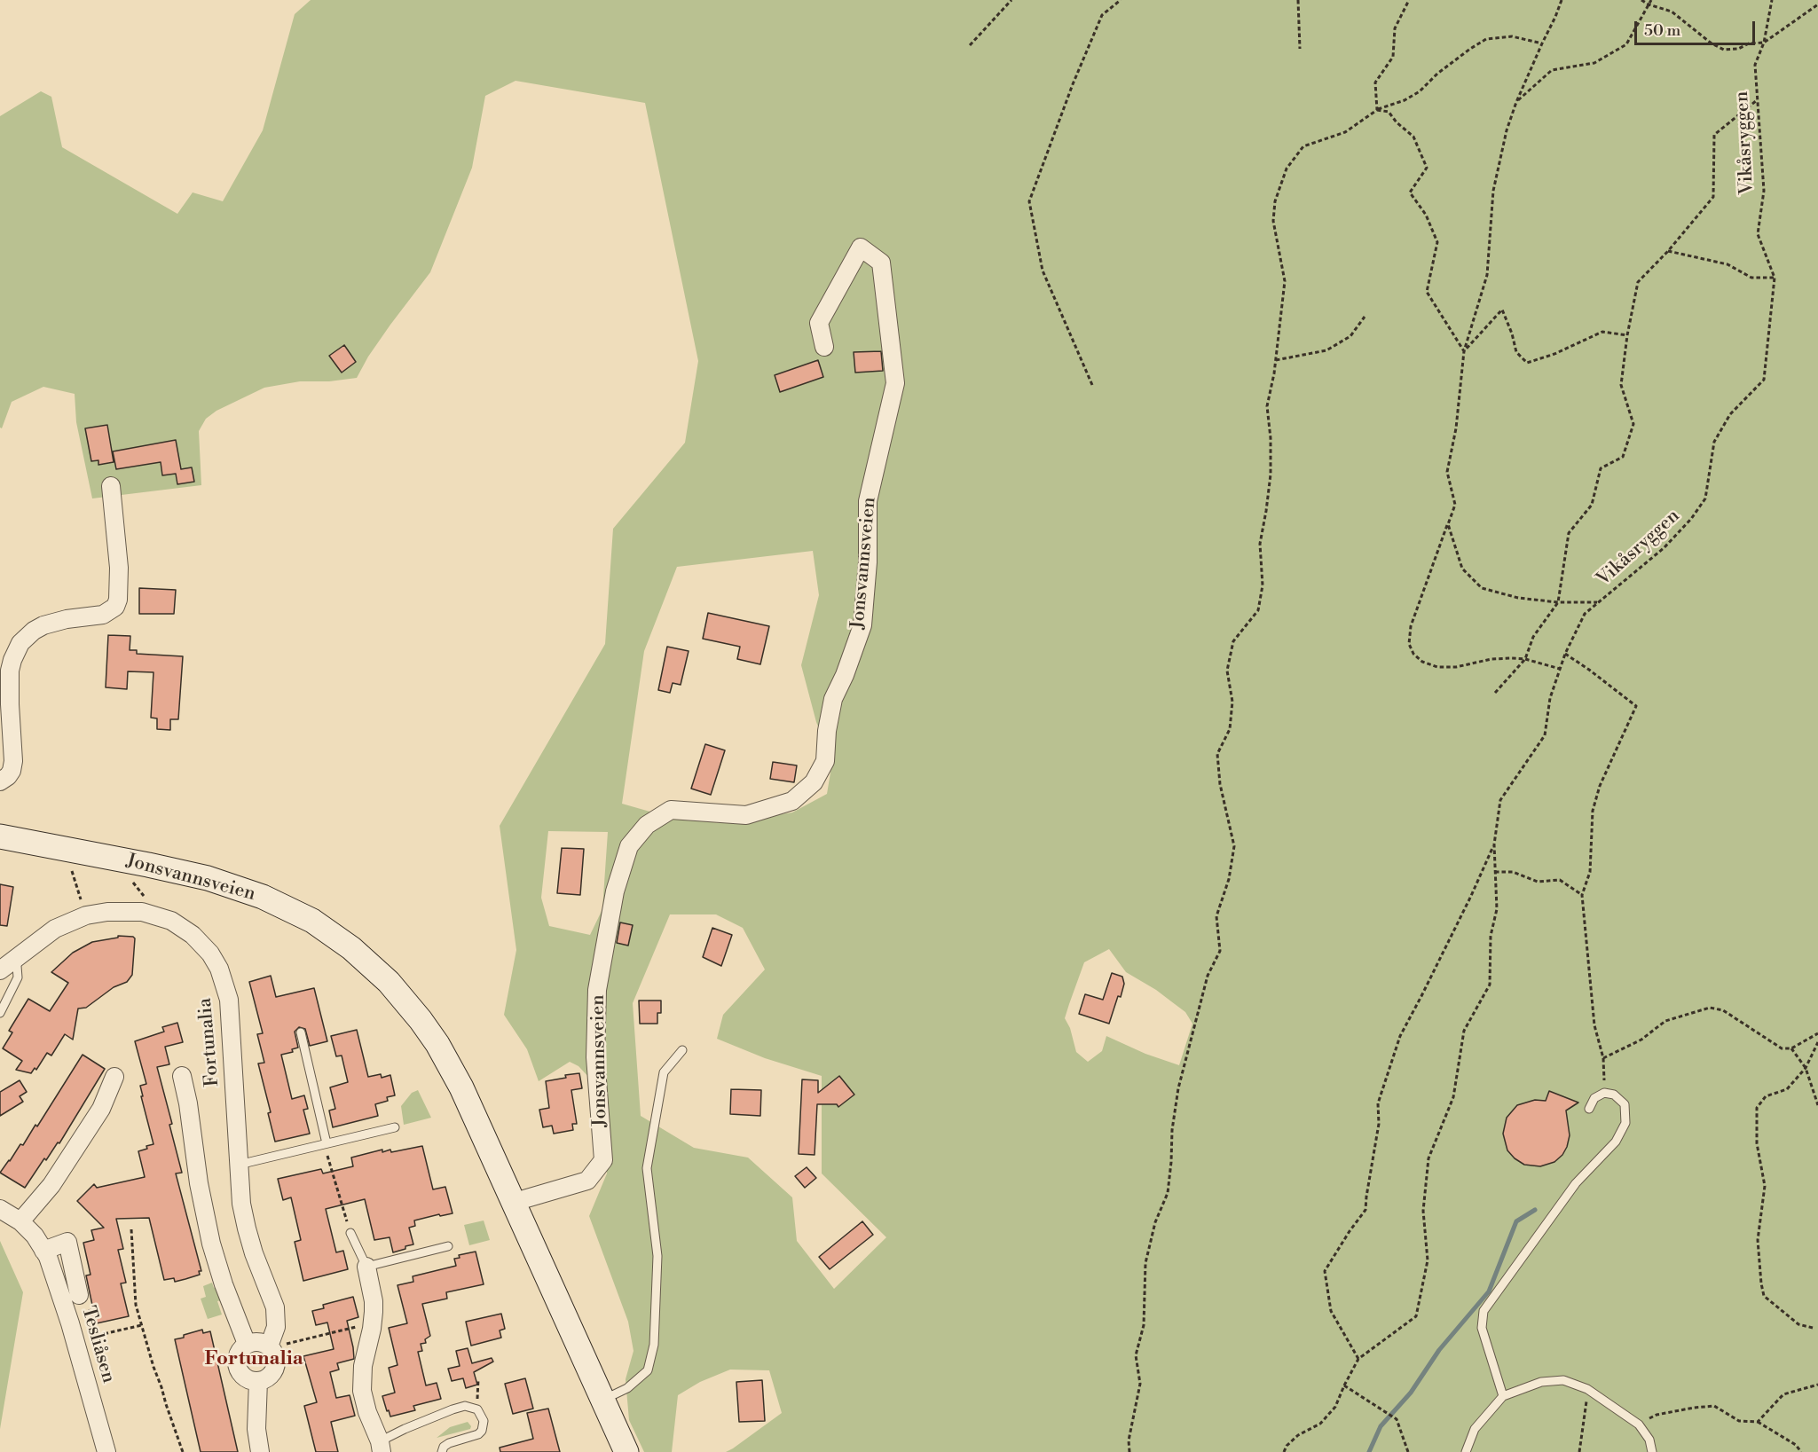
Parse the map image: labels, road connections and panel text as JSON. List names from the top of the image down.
{
  "streets": {
    "main road": ["Jonsvannsveien"],
    "street": ["Fortunalia", "Tesliåsen"],
    "path": ["Vikåsryggen"]
  },
  "districts": ["Fortunalia"],
  "scale_bar": "50 m"
}
